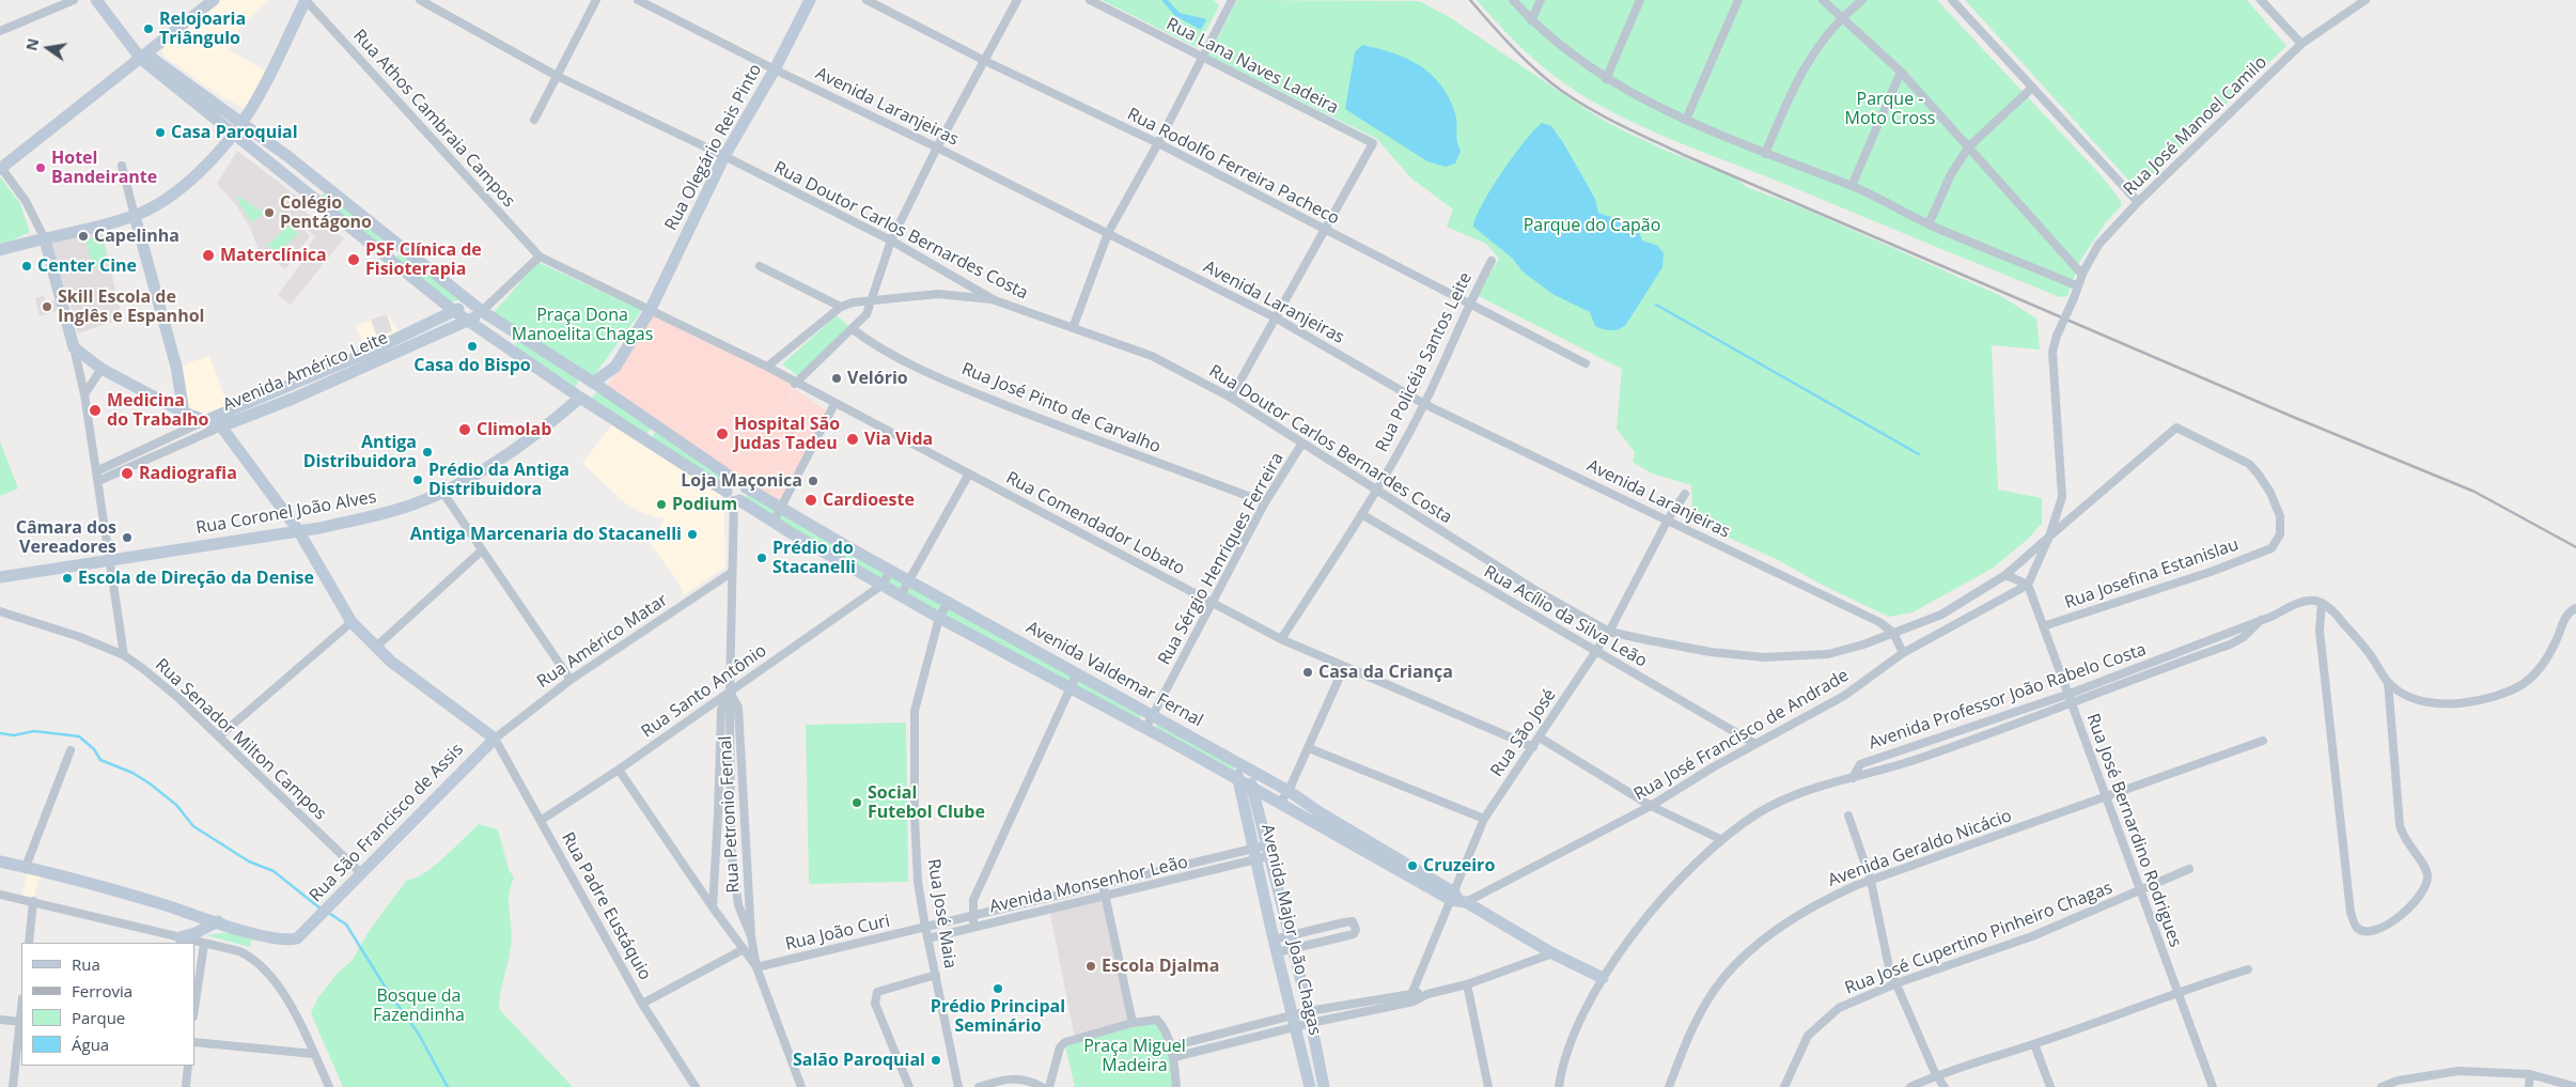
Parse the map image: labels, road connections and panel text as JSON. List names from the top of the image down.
{
  "streets": {
    "street": [
      "Rua Lana Naves Ladeira",
      "Avenida Laranjeiras",
      "Rua Athos Cambraia Campos",
      "Rua José Manoel Camilo",
      "Rua Olegário Reis Pinto",
      "Rua Rodolfo Ferreira Pacheco",
      "Rua Doutor Carlos Bernardes Costa",
      "Rua Policéia Santos Leite",
      "Avenida Américo Leite",
      "Rua José Pinto de Carvalho",
      "Rua Coronel João Alves",
      "Rua Comendador Lobato",
      "Rua Sérgio Henriques Ferreira",
      "Rua Josefina Estanislau",
      "Rua Acílio da Silva Leão",
      "Rua Américo Matar",
      "Avenida Valdemar Fernal",
      "Rua Santo Antônio",
      "Avenida Professor João Rabelo Costa",
      "Rua São José",
      "Rua José Francisco de Andrade",
      "Rua Senador Milton Campos",
      "Rua Petronio Fernal",
      "Rua São Francisco de Assis",
      "Rua José Bernardino Rodrigues",
      "Avenida Geraldo Nicácio",
      "Avenida Monsenhor Leão",
      "Rua Padre Eustáquio",
      "Rua José Maia",
      "Avenida Major João Chagas",
      "Rua João Curi",
      "Rua José Cupertino Pinheiro Chagas"
    ]
  },
  "crossings": [
    ["Rua Lana Naves Ladeira", "Rua Rodolfo Ferreira Pacheco"],
    ["Avenida Laranjeiras", "Rua Olegário Reis Pinto"],
    ["Avenida Laranjeiras", "Rua Doutor Carlos Bernardes Costa"],
    ["Avenida Laranjeiras", "Rua Policéia Santos Leite"],
    ["Avenida Laranjeiras", "Rua São José"],
    ["Rua José Manoel Camilo", "Rua Doutor Carlos Bernardes Costa"],
    ["Rua Olegário Reis Pinto", "Rua Doutor Carlos Bernardes Costa"],
    ["Rua Olegário Reis Pinto", "Rua Comendador Lobato"],
    ["Rua Rodolfo Ferreira Pacheco", "Rua Policéia Santos Leite"],
    ["Rua Doutor Carlos Bernardes Costa", "Rua Policéia Santos Leite"],
    ["Rua Doutor Carlos Bernardes Costa", "Rua Sérgio Henriques Ferreira"],
    ["Rua Doutor Carlos Bernardes Costa", "Rua Josefina Estanislau"],
    ["Rua Doutor Carlos Bernardes Costa", "Rua São José"],
    ["Rua Policéia Santos Leite", "Rua Comendador Lobato"],
    ["Rua Policéia Santos Leite", "Rua Acílio da Silva Leão"],
    ["Rua José Pinto de Carvalho", "Rua Sérgio Henriques Ferreira"],
    ["Rua Comendador Lobato", "Rua Sérgio Henriques Ferreira"],
    ["Rua Comendador Lobato", "Rua São José"],
    ["Rua Sérgio Henriques Ferreira", "Avenida Valdemar Fernal"],
    ["Rua Josefina Estanislau", "Rua José Bernardino Rodrigues"],
    ["Rua Acílio da Silva Leão", "Rua São José"],
    ["Rua Acílio da Silva Leão", "Rua José Francisco de Andrade"],
    ["Rua Américo Matar", "Rua Petronio Fernal"],
    ["Rua Américo Matar", "Rua São Francisco de Assis"],
    ["Rua Américo Matar", "Rua Padre Eustáquio"],
    ["Avenida Valdemar Fernal", "Rua Santo Antônio"],
    ["Avenida Valdemar Fernal", "Rua São José"],
    ["Avenida Valdemar Fernal", "Rua José Francisco de Andrade"],
    ["Avenida Valdemar Fernal", "Rua Petronio Fernal"],
    ["Avenida Valdemar Fernal", "Rua José Maia"],
    ["Avenida Valdemar Fernal", "Avenida Major João Chagas"],
    ["Rua Santo Antônio", "Rua Petronio Fernal"],
    ["Rua Santo Antônio", "Rua Padre Eustáquio"],
    ["Avenida Professor João Rabelo Costa", "Rua José Bernardino Rodrigues"],
    ["Rua São José", "Rua José Francisco de Andrade"],
    ["Rua José Francisco de Andrade", "Rua José Bernardino Rodrigues"],
    ["Rua Senador Milton Campos", "Rua São Francisco de Assis"],
    ["Rua Petronio Fernal", "Rua João Curi"],
    ["Rua São Francisco de Assis", "Rua Padre Eustáquio"],
    ["Rua José Bernardino Rodrigues", "Avenida Geraldo Nicácio"],
    ["Rua José Bernardino Rodrigues", "Rua José Cupertino Pinheiro Chagas"],
    ["Avenida Monsenhor Leão", "Rua José Maia"],
    ["Avenida Monsenhor Leão", "Avenida Major João Chagas"],
    ["Avenida Monsenhor Leão", "Rua João Curi"],
    ["Rua José Maia", "Rua João Curi"]
  ],
  "parks": [
    "Parque - Moto Cross",
    "Parque do Capão",
    "Praça Dona Manoelita Chagas",
    "Bosque da Fazendinha",
    "Praça Miguel Madeira"
  ],
  "places": [
    "Relojoaria Triângulo",
    "Casa Paroquial",
    "Hotel Bandeirante",
    "Colégio Pentágono",
    "Capelinha",
    "Materclínica",
    "PSF Clínica de Fisioterapia",
    "Center Cine",
    "Skill Escola de Inglês e Espanhol",
    "Casa do Bispo",
    "Velório",
    "Medicina do Trabalho",
    "Climolab",
    "Hospital São Judas Tadeu",
    "Via Vida",
    "Antiga Distribuidora",
    "Radiografia",
    "Prédio da Antiga Distribuidora",
    "Loja Maçonica",
    "Cardioeste",
    "Podium",
    "Antiga Marcenaria do Stacanelli",
    "Câmara dos Vereadores",
    "Prédio do Stacanelli",
    "Escola de Direção da Denise",
    "Casa da Criança",
    "Social Futebol Clube",
    "Cruzeiro",
    "Escola Djalma",
    "Prédio Principal Seminário",
    "Salão Paroquial"
  ],
  "legend": [
    "Rua",
    "Ferrovia",
    "Parque",
    "Água"
  ],
  "north": "left"
}
